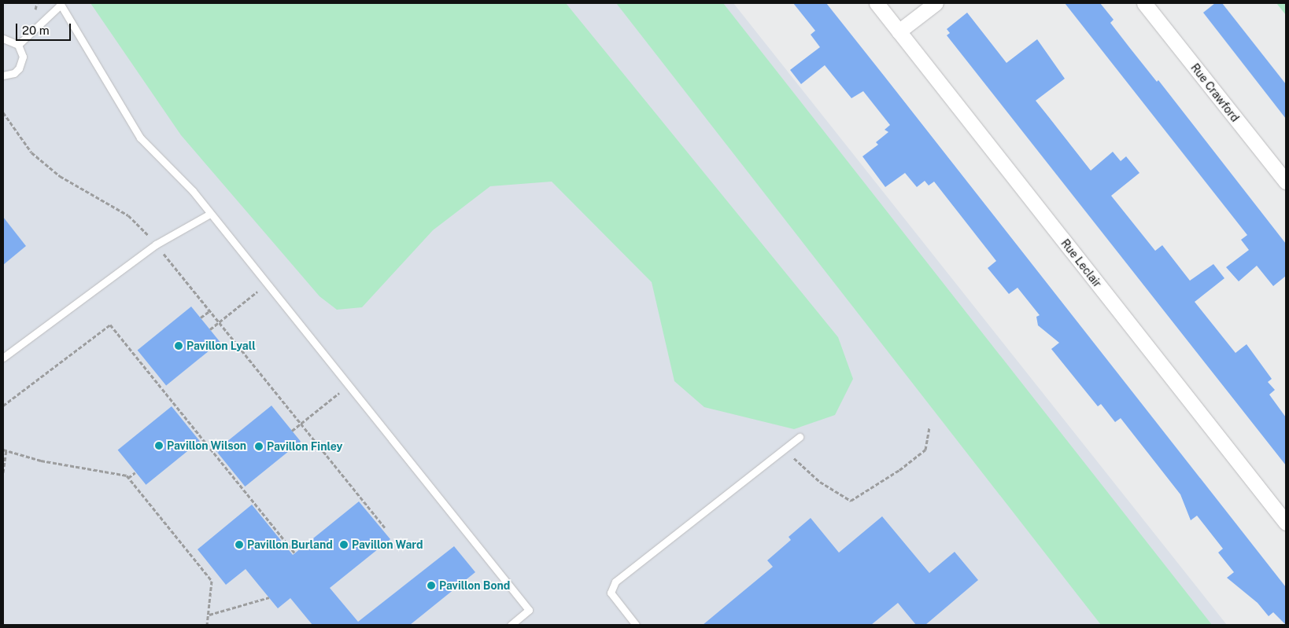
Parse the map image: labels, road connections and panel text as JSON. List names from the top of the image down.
{
  "streets": {
    "street": ["Rue Crawford", "Rue Leclair"]
  },
  "places": [
    "Pavillon Lyall",
    "Pavillon Wilson",
    "Pavillon Finley",
    "Pavillon Burland",
    "Pavillon Ward",
    "Pavillon Bond"
  ],
  "scale_bar": "20 m"
}
